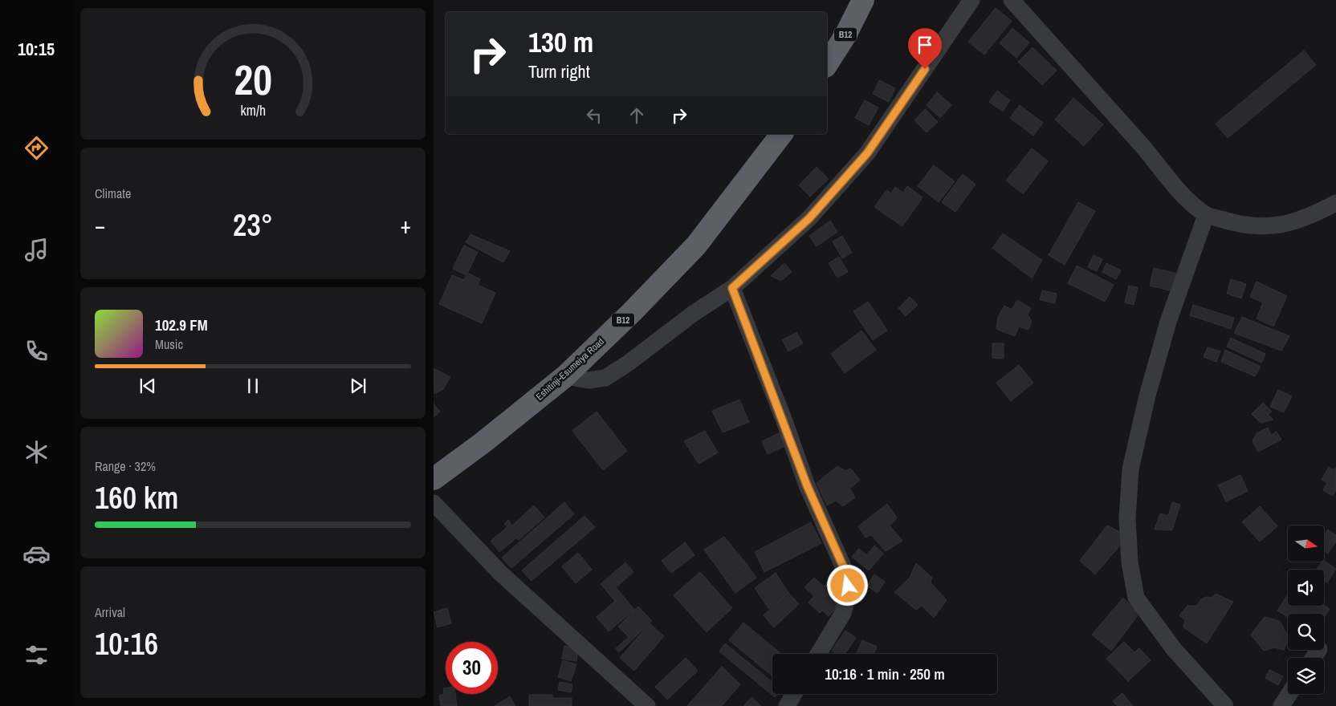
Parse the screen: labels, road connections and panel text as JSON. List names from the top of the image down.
{
  "streets": {
    "highway": ["B12", "Eshitinji-Esumeiya Road"]
  },
  "north": "right",
  "page": {
    "tabs": "10:15",
    "turn": ["130 m", "Turn right"],
    "tile": [
      "Climate",
      ["Range · 32%", "160 km"],
      ["Arrival", "10:16"]
    ],
    "heat": ["−", "23°", "+"],
    "song": ["102.9 FM", "Music"],
    "limit": "30",
    "trip": "10:16 · 1 min · 250 m",
    "gauge": ["20", "km/h"]
  }
}
